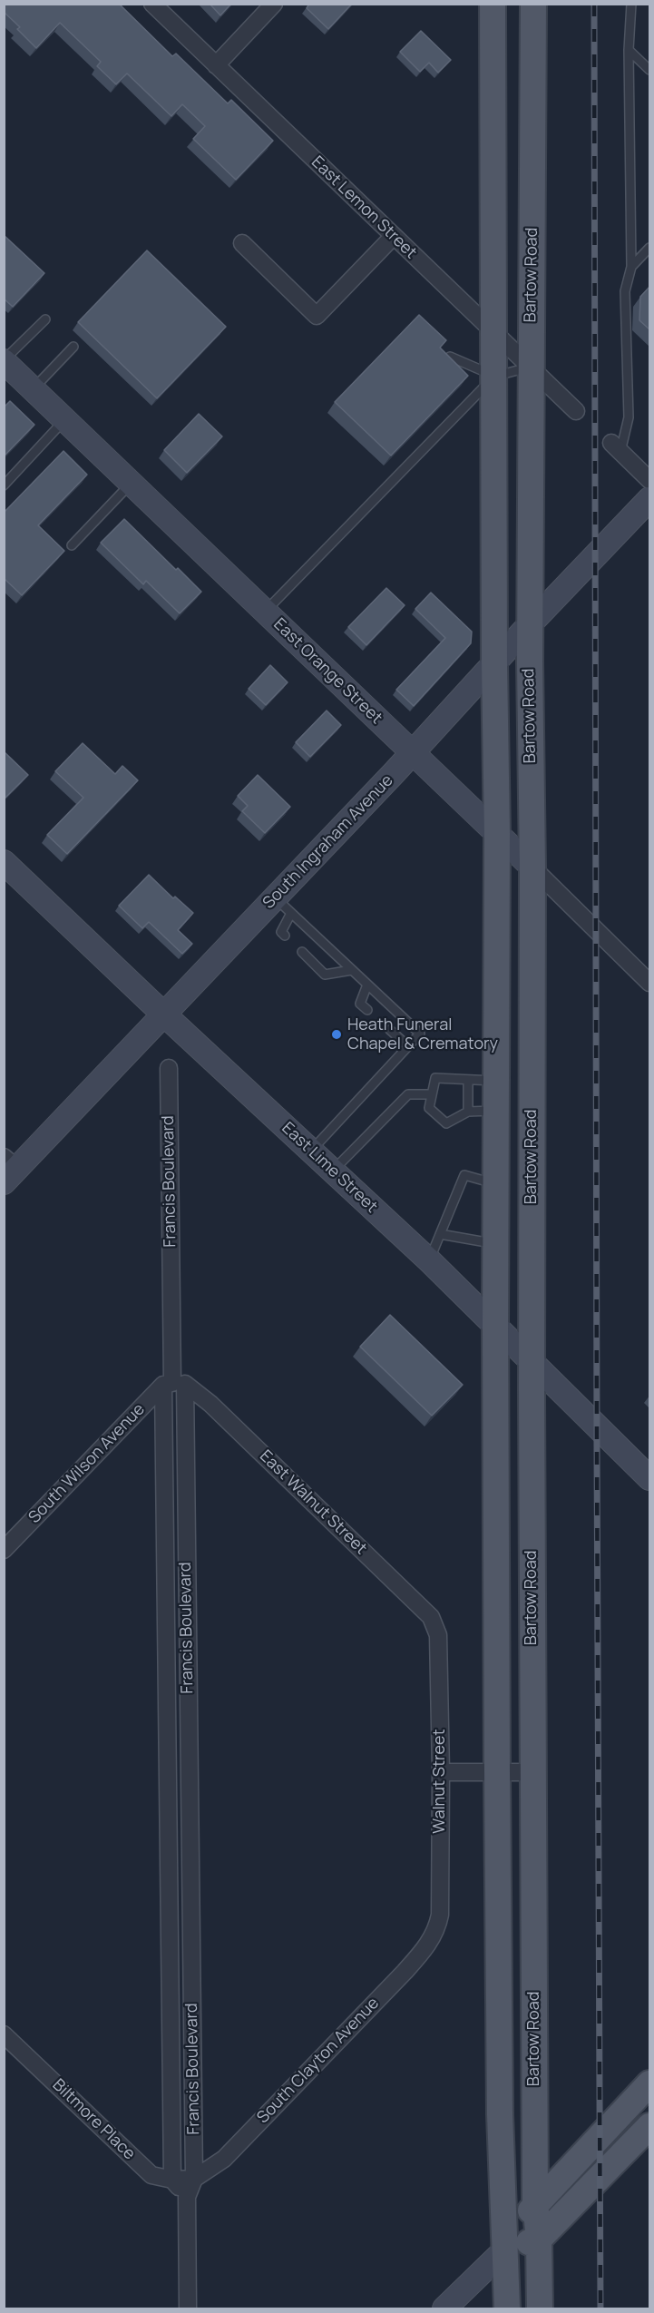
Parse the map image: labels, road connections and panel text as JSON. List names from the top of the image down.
{
  "streets": {
    "main road": ["Bartow Road"],
    "street": [
      "East Lemon Street",
      "East Orange Street",
      "South Ingraham Avenue",
      "East Lime Street",
      "Francis Boulevard",
      "South Wilson Avenue",
      "East Walnut Street",
      "Walnut Street",
      "South Clayton Avenue",
      "Biltmore Place"
    ]
  },
  "crossings": [
    ["East Lemon Street", "Bartow Road"],
    ["Bartow Road", "East Orange Street"],
    ["Bartow Road", "South Ingraham Avenue"],
    ["Bartow Road", "East Lime Street"],
    ["East Orange Street", "South Ingraham Avenue"],
    ["South Ingraham Avenue", "East Lime Street"],
    ["Francis Boulevard", "South Wilson Avenue"],
    ["Francis Boulevard", "East Walnut Street"],
    ["Francis Boulevard", "South Clayton Avenue"],
    ["Francis Boulevard", "Biltmore Place"],
    ["South Wilson Avenue", "East Walnut Street"],
    ["East Walnut Street", "Walnut Street"],
    ["Walnut Street", "South Clayton Avenue"],
    ["South Clayton Avenue", "Biltmore Place"]
  ],
  "places": ["Heath Funeral Chapel & Crematory"]
}
